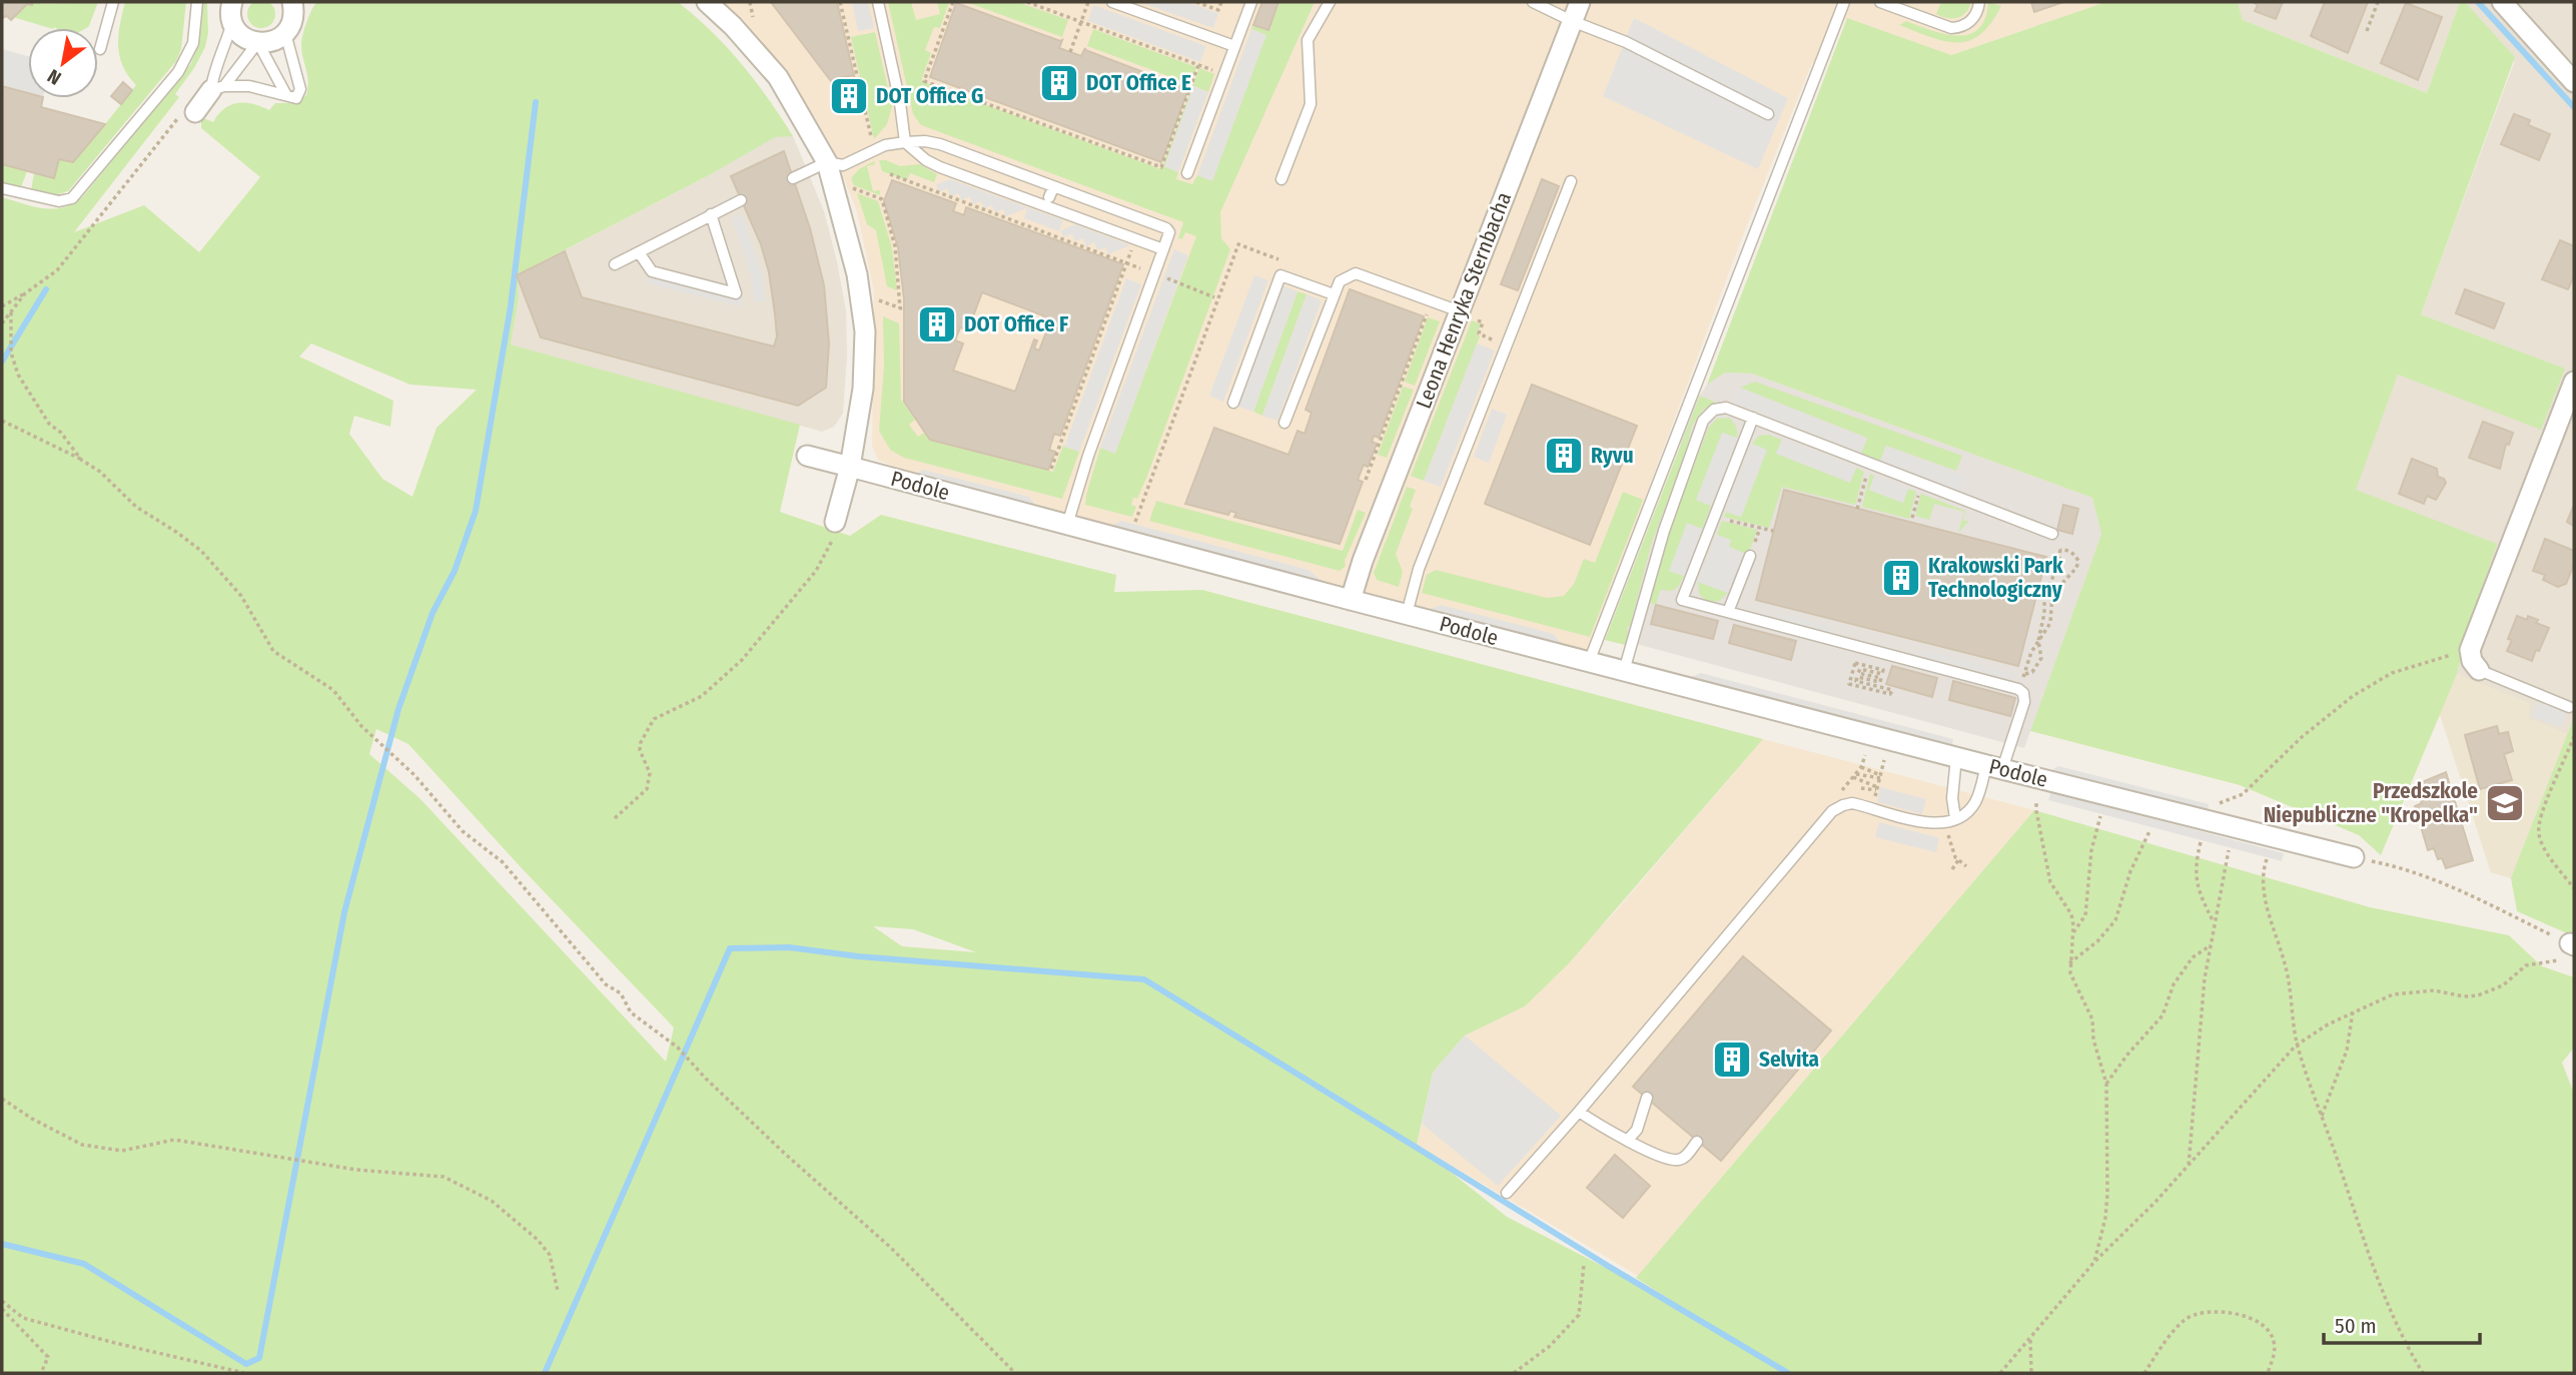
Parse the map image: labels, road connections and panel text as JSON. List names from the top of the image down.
{
  "streets": {
    "street": ["Leona Henryka Sternbacha", "Podole"]
  },
  "crossings": [
    ["Leona Henryka Sternbacha", "Podole"]
  ],
  "places": {
    "building": [
      "DOT Office E",
      "DOT Office G",
      "DOT Office F",
      "Ryvu",
      "Krakowski Park Technologiczny",
      "Selvita"
    ],
    "school or university": ["Przedszkole Niepubliczne \"Kropelka\""]
  },
  "scale_bar": "50 m",
  "north": "bottom left"
}
